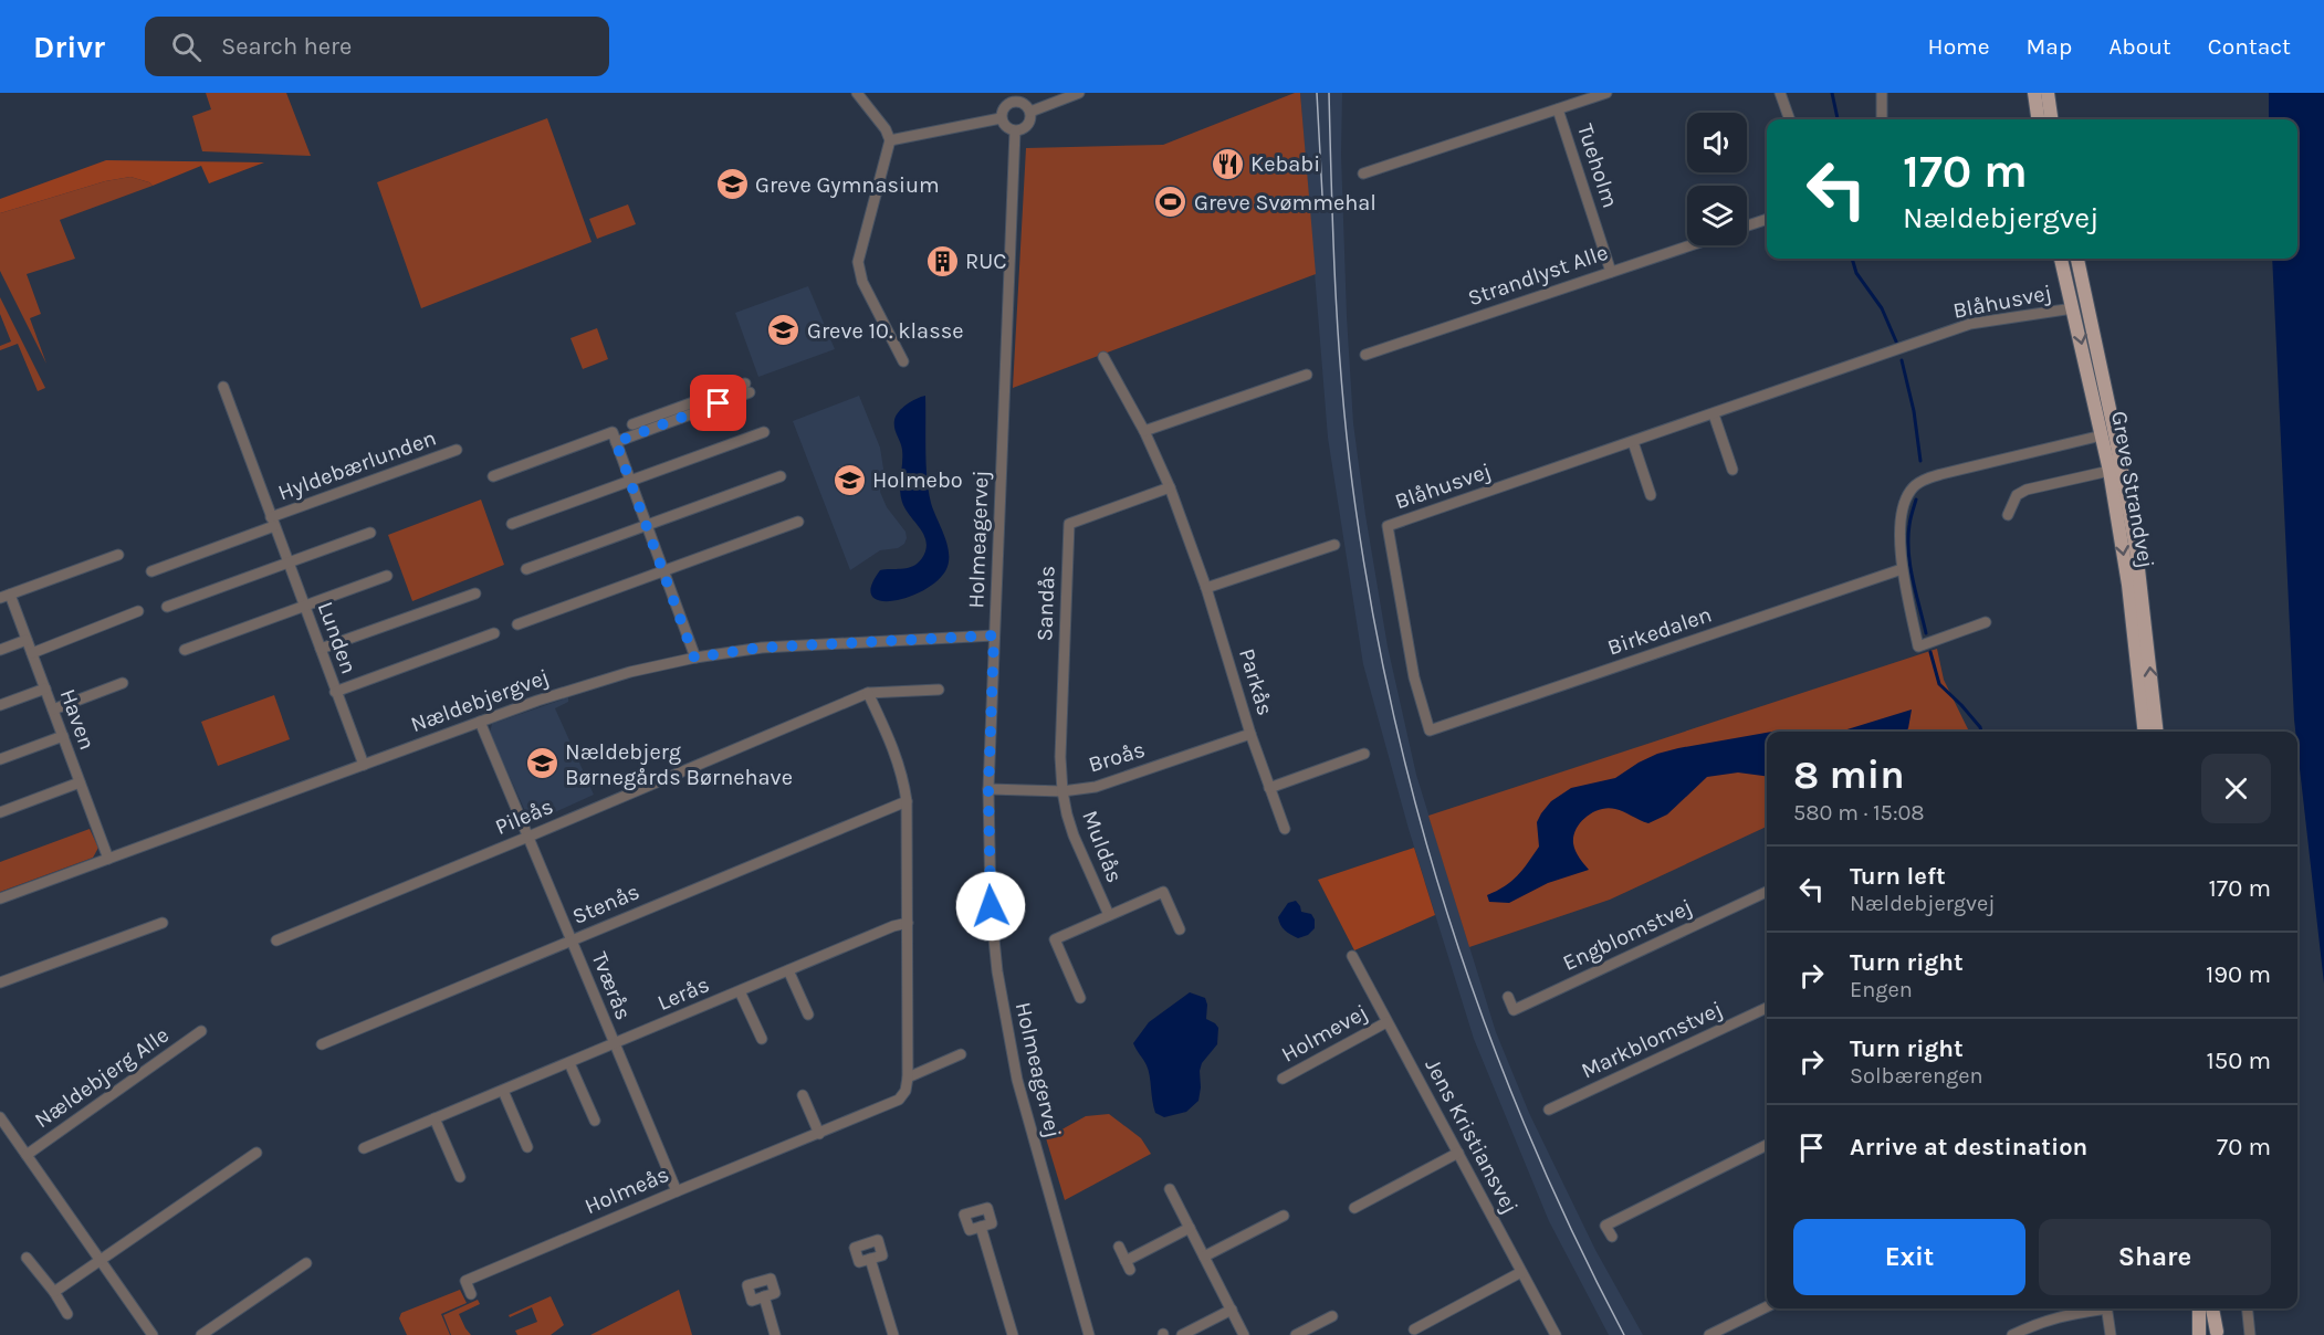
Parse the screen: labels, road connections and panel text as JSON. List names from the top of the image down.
{
  "streets": {
    "main road": ["Greve Strandvej"],
    "street": [
      "Tueholm",
      "Strandlyst Alle",
      "Blåhusvej",
      "Hyldebærlunden",
      "Holmeagervej",
      "Sandås",
      "Birkedalen",
      "Lunden",
      "Parkås",
      "Nældebjergvej",
      "Haven",
      "Broås",
      "Pileås",
      "Muldås",
      "Stenås",
      "Engblomstvej",
      "Tværås",
      "Lerås",
      "Holmevej",
      "Markblomstvej",
      "Nældebjerg Alle",
      "Jens Kristiansvej",
      "Holmeås"
    ]
  },
  "crossings": [
    ["Tueholm", "Strandlyst Alle"],
    ["Blåhusvej", "Greve Strandvej"],
    ["Blåhusvej", "Birkedalen"],
    ["Hyldebærlunden", "Lunden"],
    ["Holmeagervej", "Nældebjergvej"],
    ["Holmeagervej", "Broås"],
    ["Sandås", "Parkås"],
    ["Sandås", "Broås"],
    ["Sandås", "Muldås"],
    ["Lunden", "Nældebjergvej"],
    ["Parkås", "Broås"],
    ["Nældebjergvej", "Haven"],
    ["Nældebjergvej", "Tværås"],
    ["Broås", "Muldås"],
    ["Pileås", "Tværås"],
    ["Stenås", "Tværås"],
    ["Tværås", "Lerås"],
    ["Tværås", "Holmeås"],
    ["Holmevej", "Jens Kristiansvej"]
  ],
  "places": {
    "restaurant": ["Kebabi"],
    "school or university": [
      "Greve Gymnasium",
      "Greve 10. klasse",
      "Holmebo",
      "Nældebjerg Børnegårds Børnehave"
    ],
    "sports": ["Greve Svømmehal"],
    "building": ["RUC"]
  },
  "page": {
    "header": "Drivr",
    "search": "Search here",
    "nav": [
      "Home",
      "Map",
      "About",
      "Contact"
    ],
    "turn": ["170 m", "Nældebjergvej"],
    "heading": ["8 min", "580 m · 15:08"],
    "list": [
      {
        "name": "Turn left",
        "note": "Nældebjergvej",
        "value": "170 m"
      },
      {
        "name": "Turn right",
        "note": "Engen",
        "value": "190 m"
      },
      {
        "name": "Turn right",
        "note": "Solbærengen",
        "value": "150 m"
      },
      {
        "name": "Arrive at destination",
        "value": "70 m"
      }
    ],
    "buttons": ["Exit", "Share"]
  }
}
